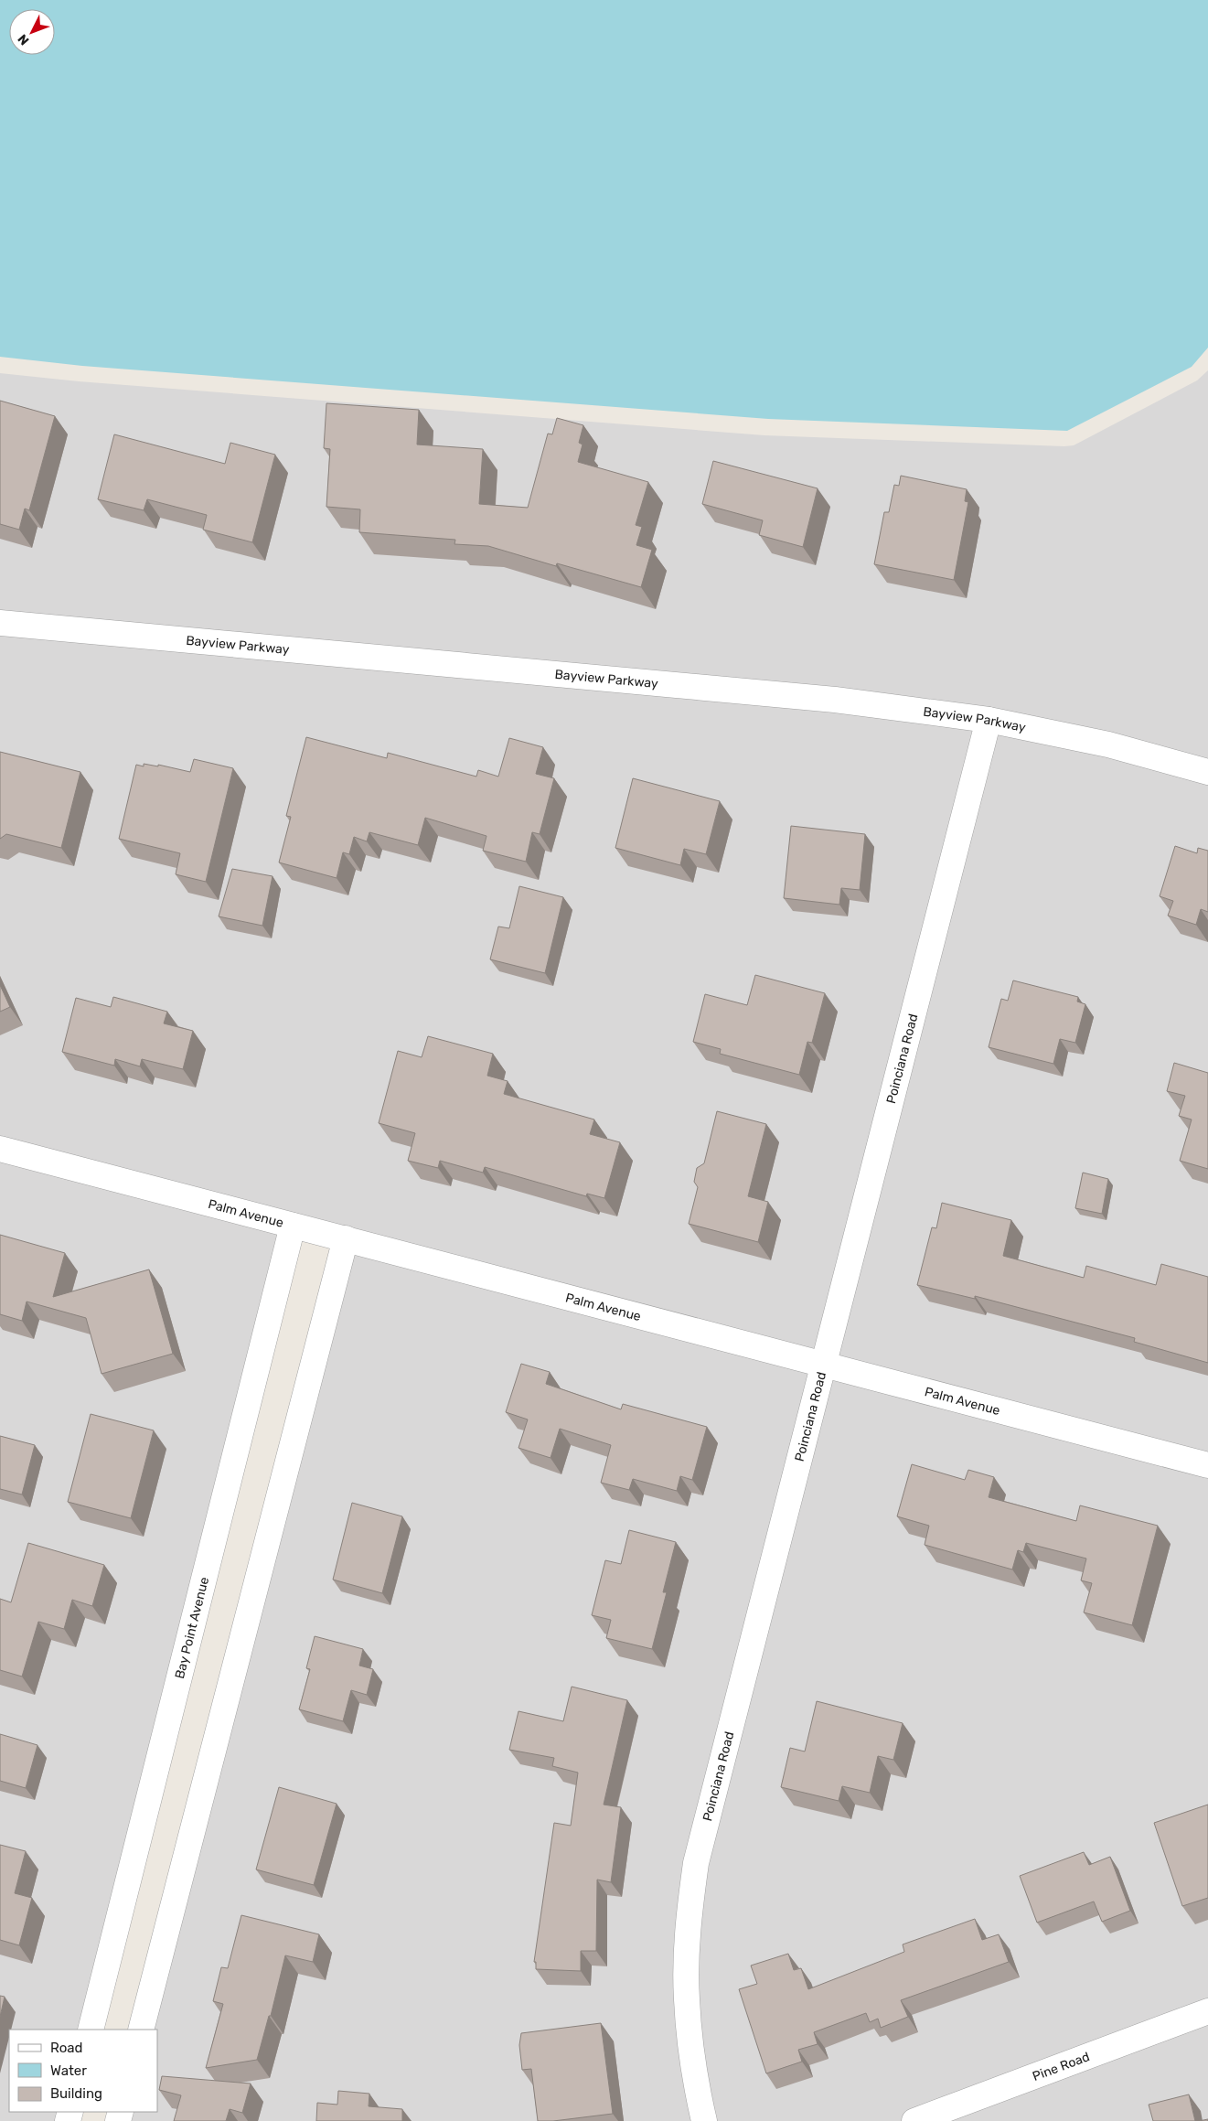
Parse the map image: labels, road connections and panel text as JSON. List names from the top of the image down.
{
  "streets": {
    "street": [
      "Bayview Parkway",
      "Poinciana Road",
      "Palm Avenue",
      "Bay Point Avenue",
      "Pine Road"
    ]
  },
  "crossings": [
    ["Bayview Parkway", "Poinciana Road"],
    ["Poinciana Road", "Palm Avenue"],
    ["Palm Avenue", "Bay Point Avenue"]
  ],
  "legend": ["Road", "Water", "Building"],
  "north": "bottom left"
}
